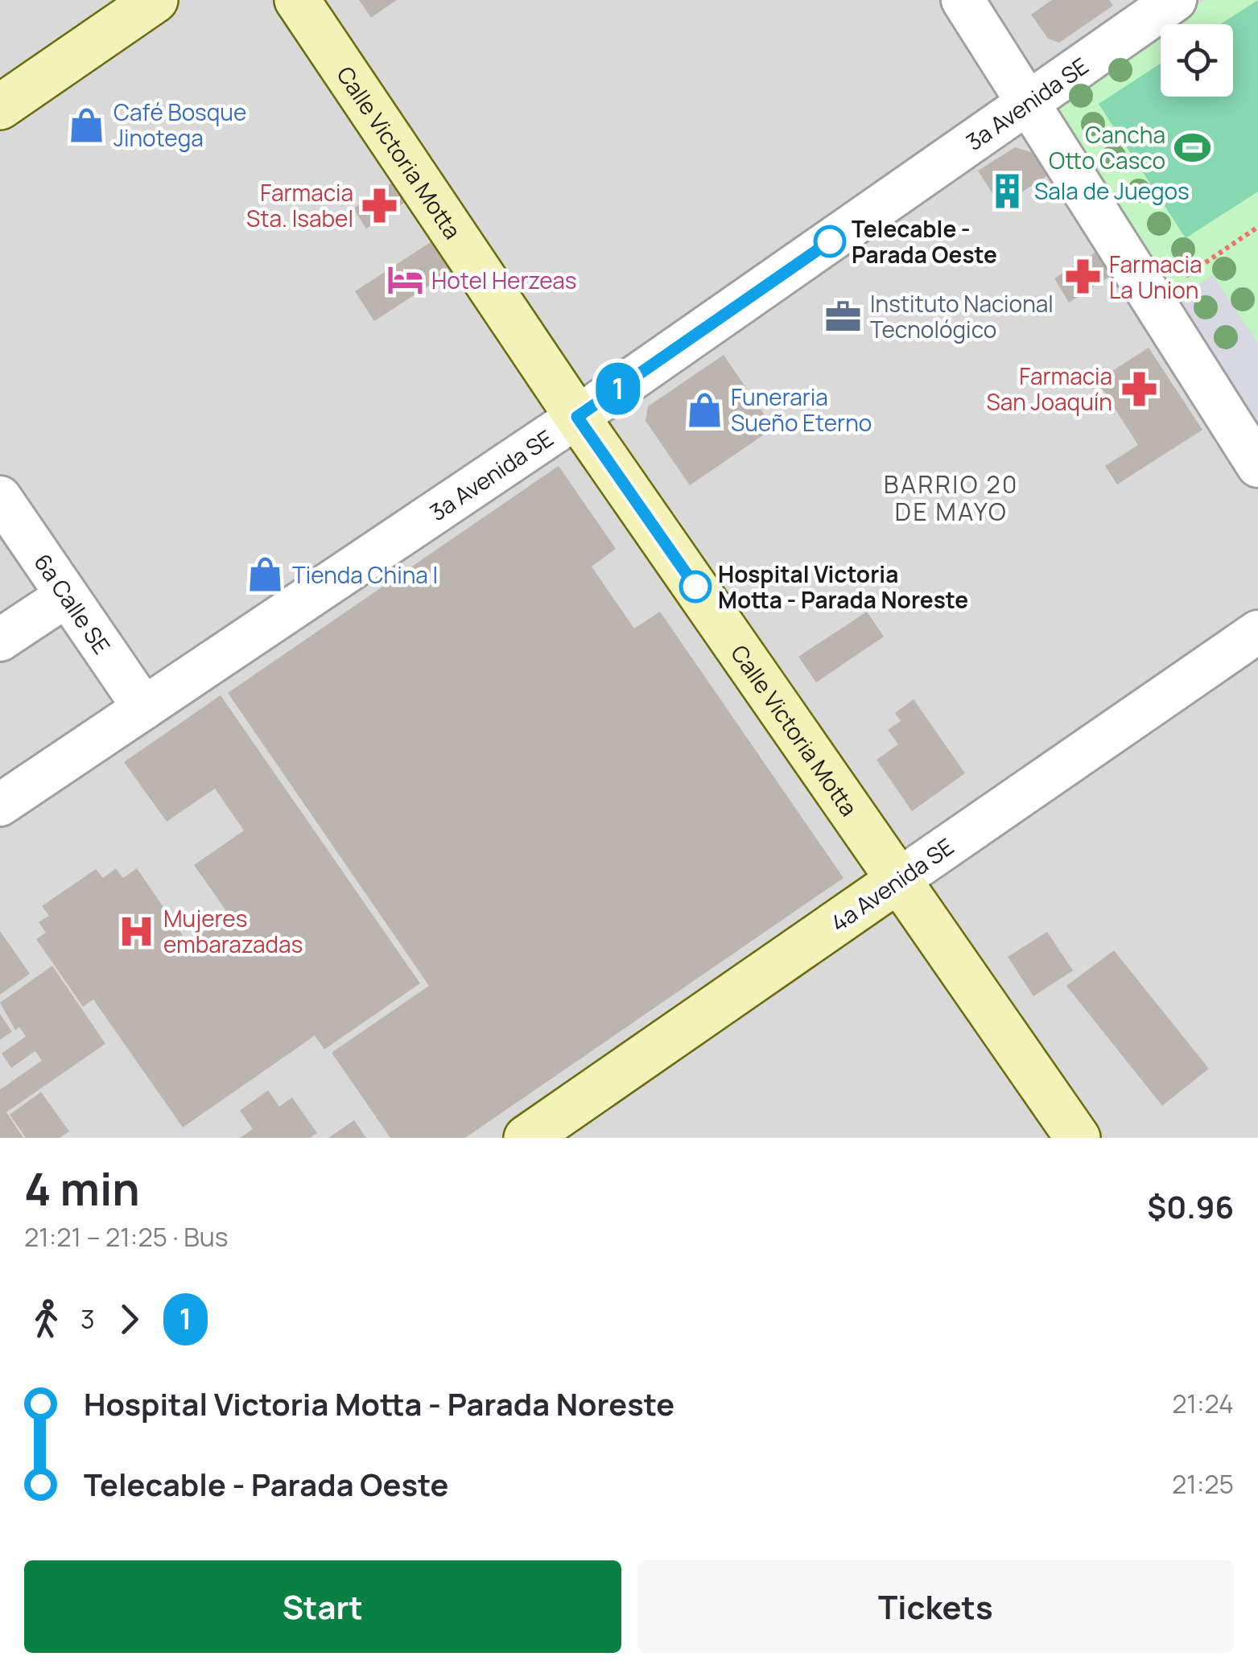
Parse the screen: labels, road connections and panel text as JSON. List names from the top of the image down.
{
  "streets": {
    "street": [
      "3a Avenida SE",
      "Calle Victoria Motta",
      "6a Calle SE",
      "4a Avenida SE"
    ]
  },
  "crossings": [
    ["3a Avenida SE", "Calle Victoria Motta"],
    ["3a Avenida SE", "6a Calle SE"],
    ["Calle Victoria Motta", "4a Avenida SE"]
  ],
  "districts": ["BARRIO 20 DE MAYO"],
  "places": {
    "shop": ["Café Bosque Jinotega", "Funeraria Sueño Eterno", "Tienda China I"],
    "sports": ["Cancha Otto Casco"],
    "building": ["Sala de Juegos"],
    "pharmacy": ["Farmacia Sta. Isabel", "Farmacia La Union", "Farmacia San Joaquín"],
    "other": ["Telecable - Parada Oeste", "Hospital Victoria Motta - Parada Noreste"],
    "hotel": ["Hotel Herzeas"],
    "office": ["Instituto Nacional Tecnológico"],
    "hospital": ["Mujeres embarazadas"]
  },
  "lines": ["bus line 1"],
  "page": {
    "on_map": "1",
    "heading": ["4 min", "21:21 – 21:25 · Bus", "$0.96"],
    "legs": ["3", "1"],
    "list": [
      {
        "name": "Hospital Victoria Motta - Parada Noreste",
        "value": "21:24"
      },
      {
        "name": "Telecable - Parada Oeste",
        "value": "21:25"
      }
    ],
    "buttons": ["Start", "Tickets"]
  }
}
